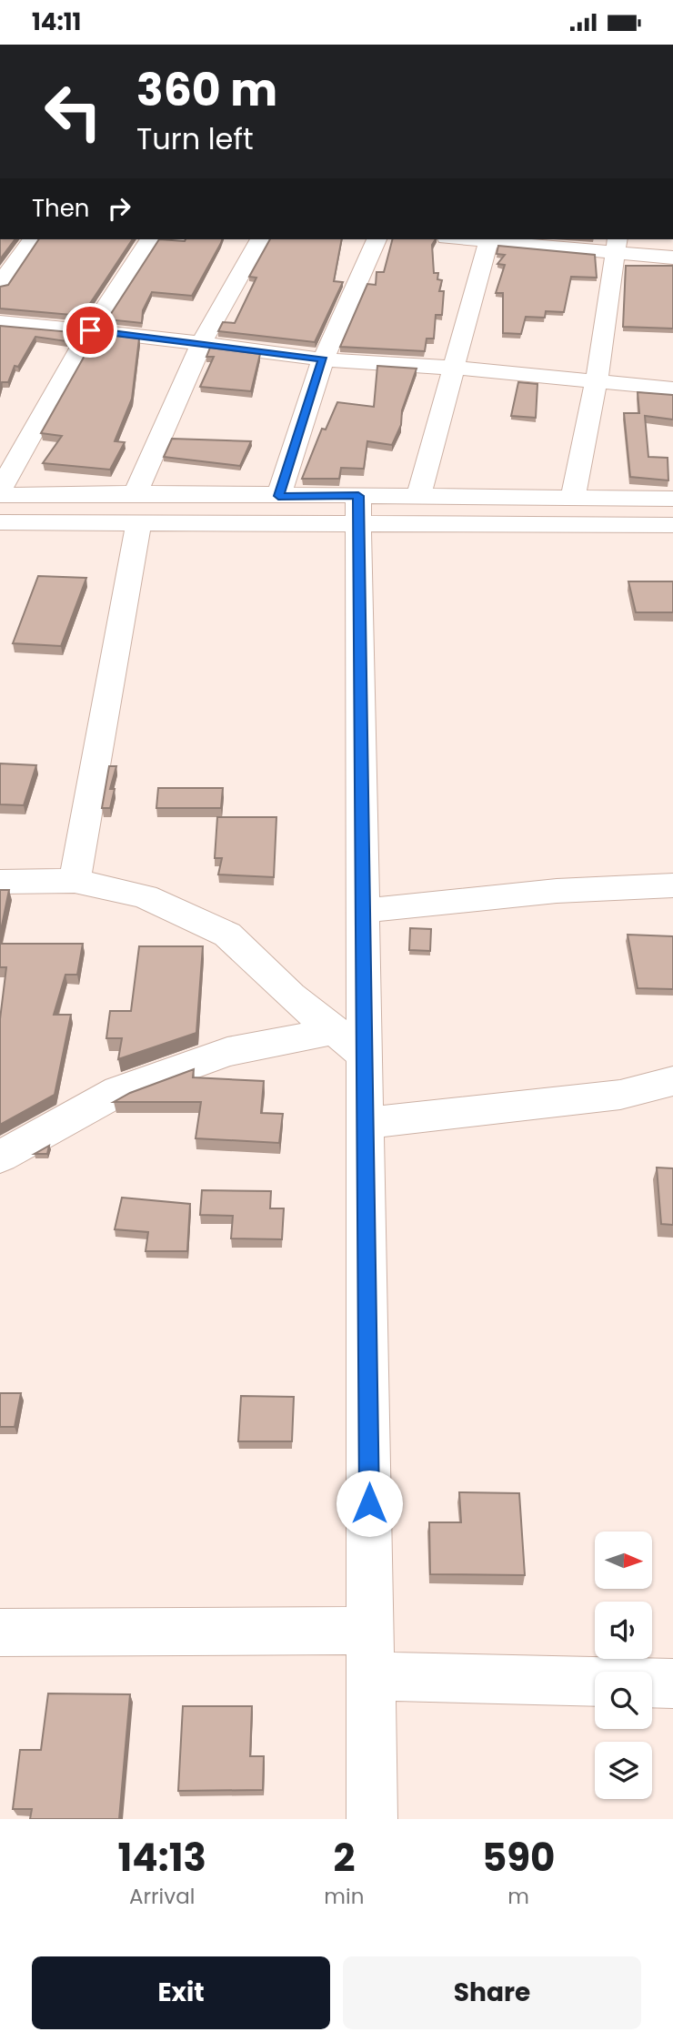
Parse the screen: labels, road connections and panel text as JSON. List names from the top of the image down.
{
  "north": "right",
  "page": {
    "status": "14:11",
    "turn": ["360 m", "Turn left"],
    "then": "Then",
    "eta": [
      "14:13",
      "Arrival",
      "2",
      "min",
      "590",
      "m"
    ],
    "buttons": ["Exit", "Share"]
  }
}
